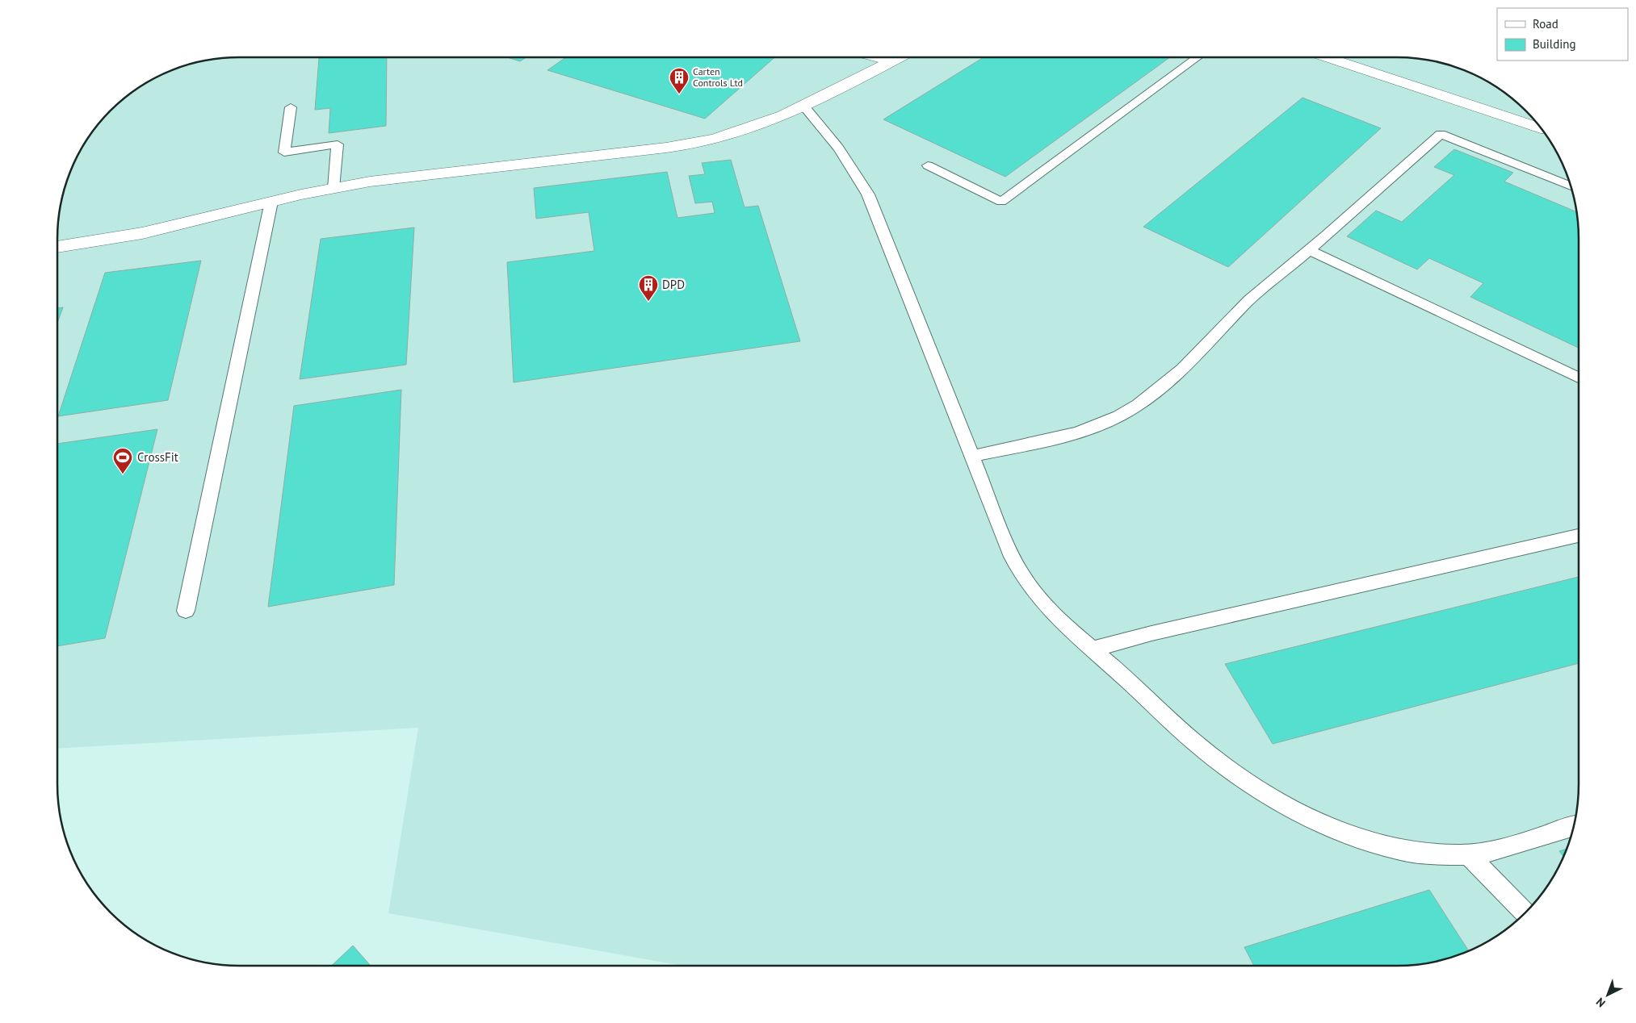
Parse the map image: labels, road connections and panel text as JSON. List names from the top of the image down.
{
  "places": {
    "building": ["Carten Controls Ltd", "DPD"],
    "sports": ["CrossFit"]
  },
  "legend": ["Road", "Building"],
  "north": "bottom left"
}
